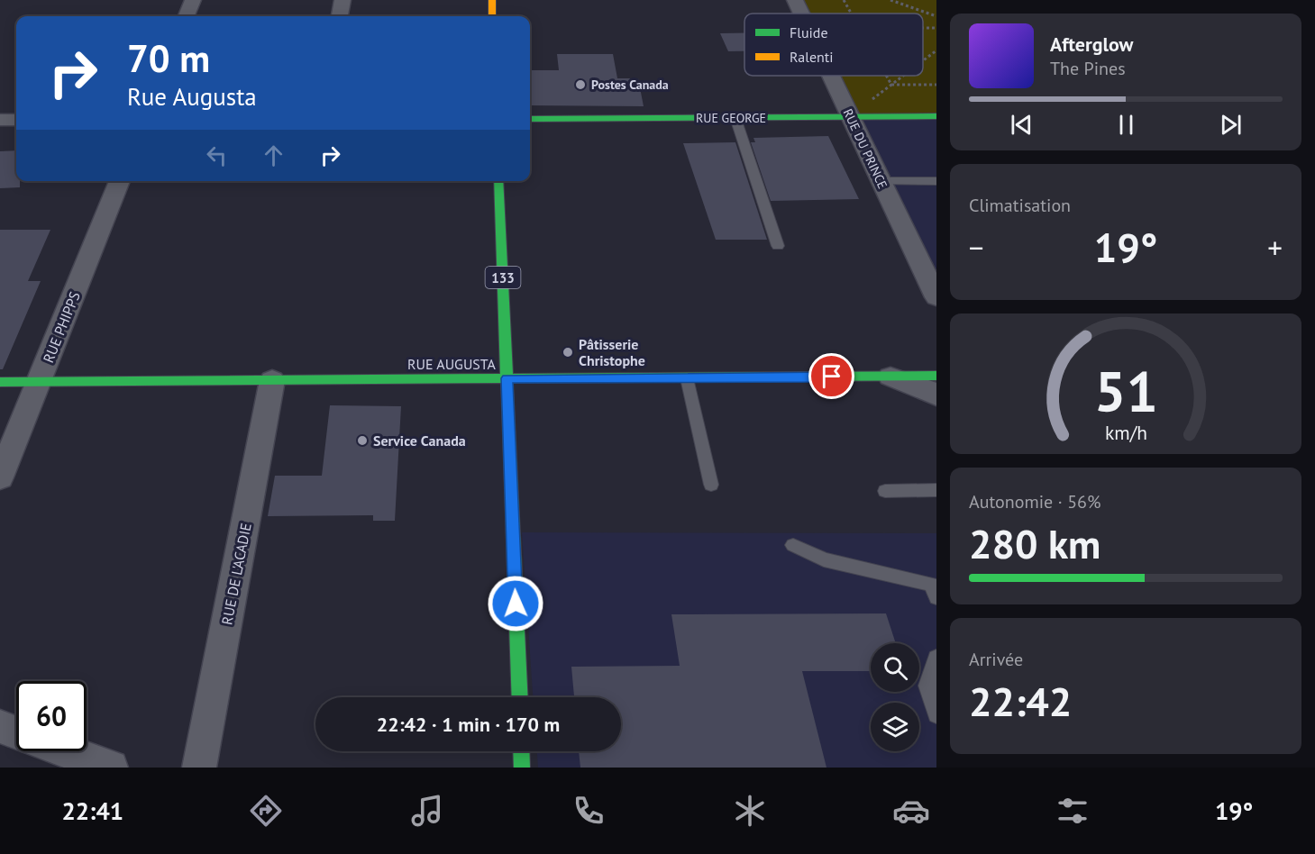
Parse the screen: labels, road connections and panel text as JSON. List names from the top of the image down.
{
  "streets": {
    "main road": ["RUE GEORGE", "133", "RUE AUGUSTA"],
    "street": ["RUE DU PRINCE", "RUE PHIPPS", "RUE DE L'ACADIE"]
  },
  "crossings": [
    ["RUE GEORGE", "RUE DU PRINCE"],
    ["133", "RUE AUGUSTA"],
    ["RUE PHIPPS", "RUE AUGUSTA"],
    ["RUE AUGUSTA", "RUE DE L'ACADIE"]
  ],
  "places": ["Postes Canada", "Pâtisserie Christophe", "Service Canada"],
  "legend": ["Fluide", "Ralenti"],
  "page": {
    "turn": ["70 m", "Rue Augusta"],
    "song": ["Afterglow", "The Pines"],
    "tile": [
      "Climatisation",
      ["Autonomie · 56%", "280 km"],
      ["Arrivée", "22:42"]
    ],
    "heat": ["−", "19°", "+"],
    "limit": "60",
    "trip": "22:42 · 1 min · 170 m",
    "tabs": ["22:41", "19°"],
    "gauge": ["51", "km/h"]
  }
}
